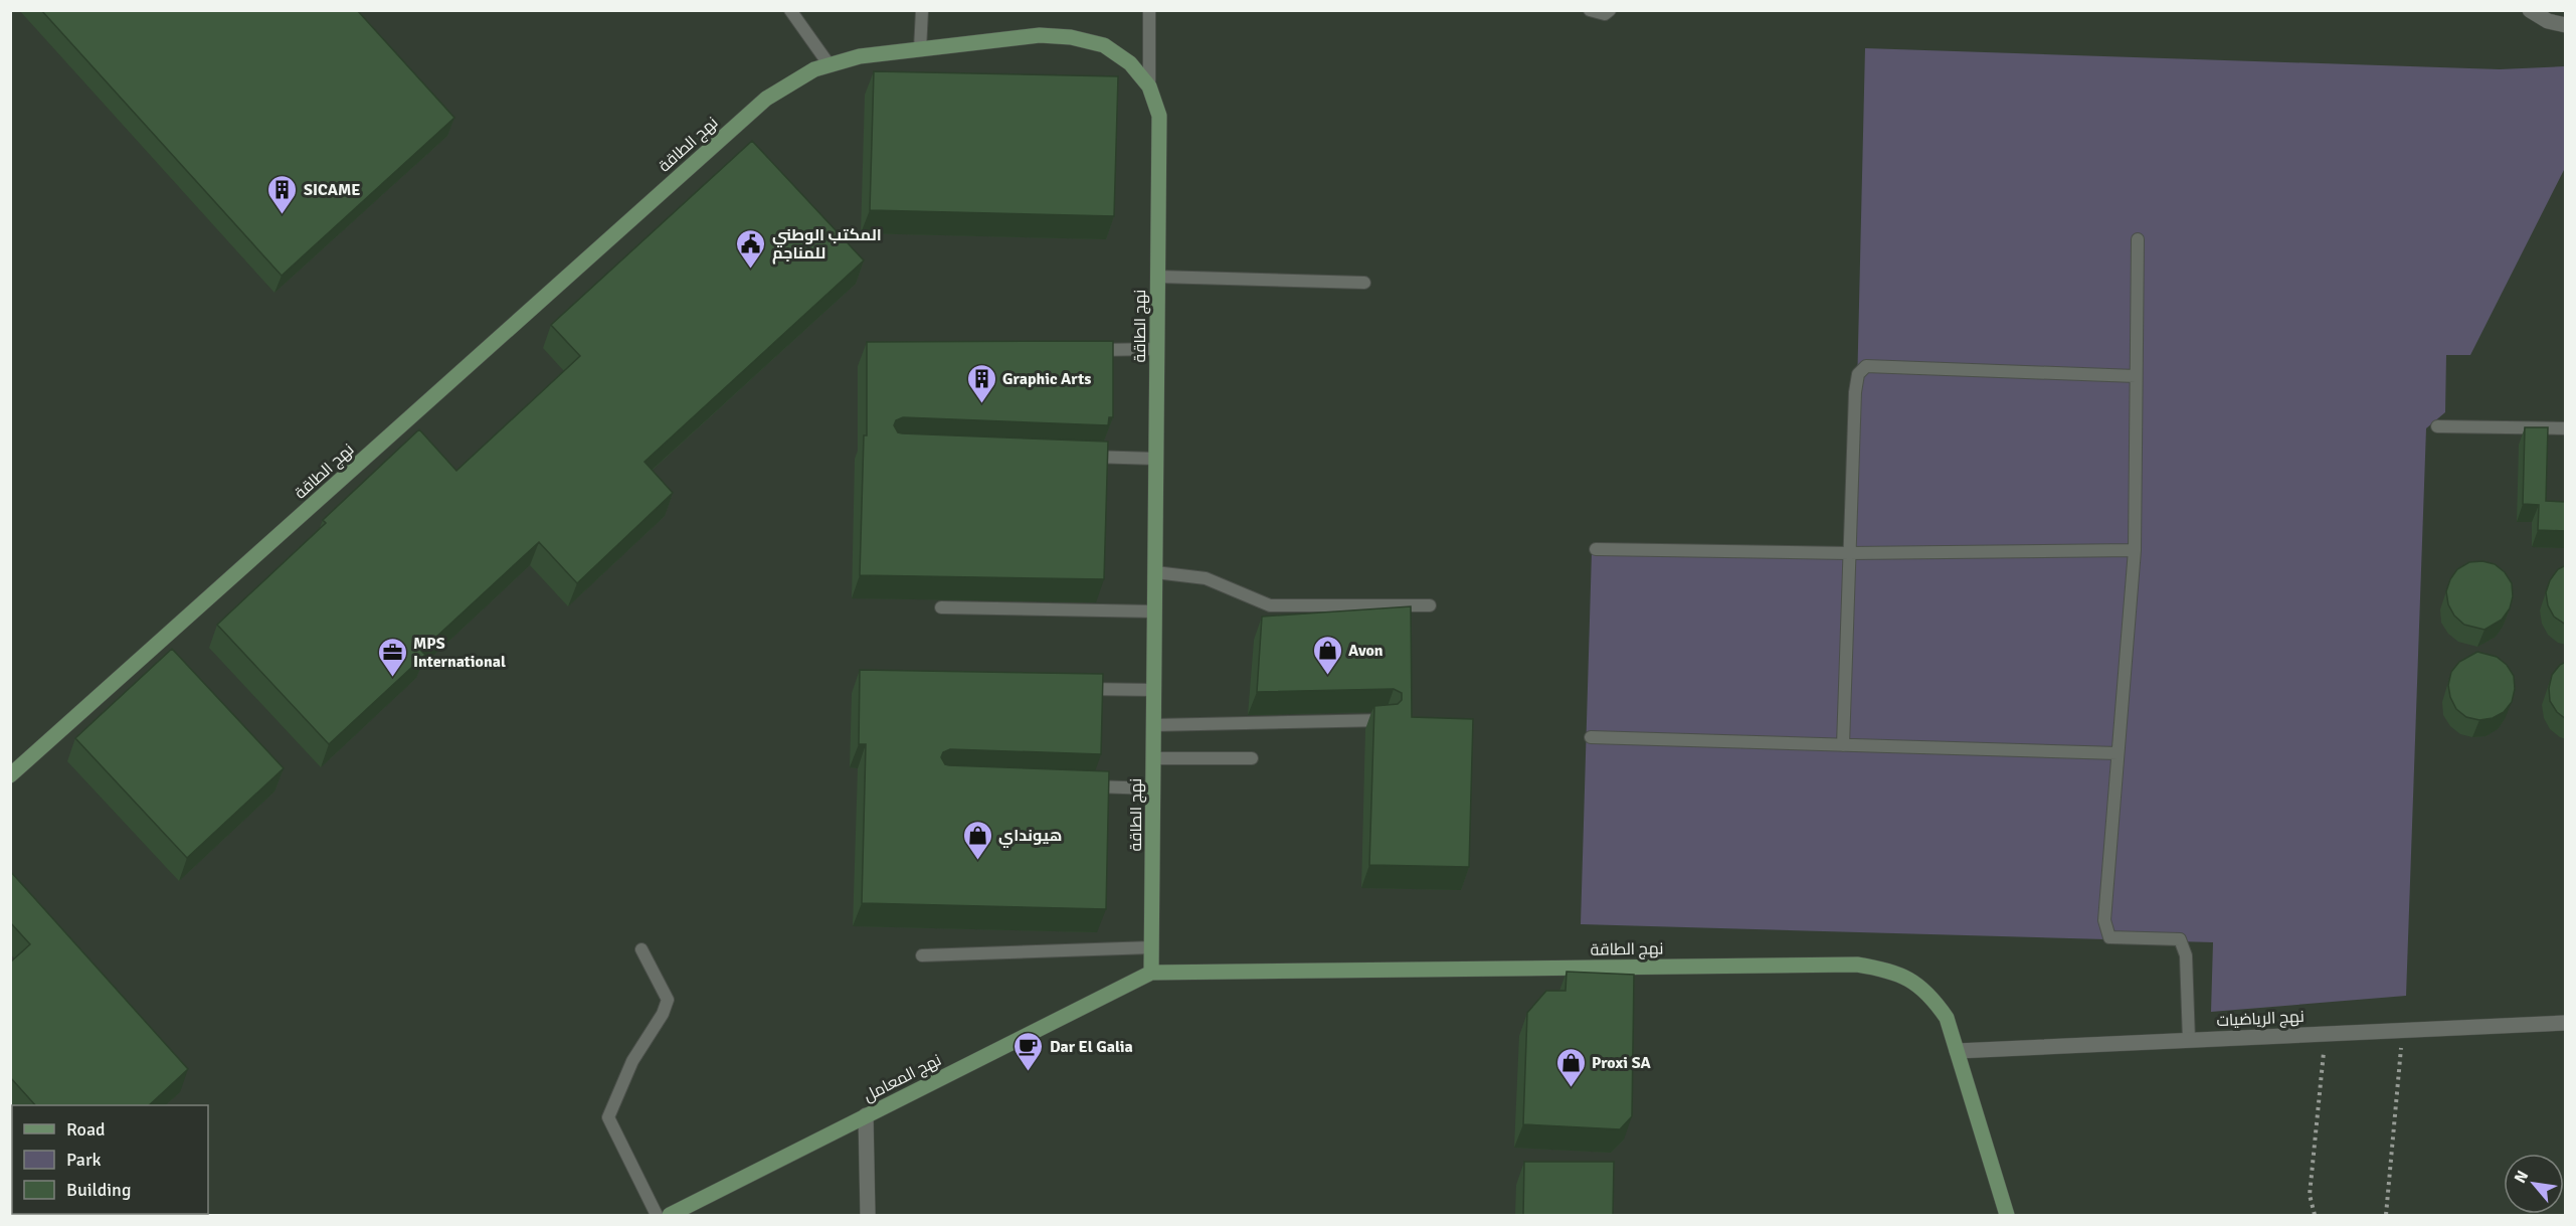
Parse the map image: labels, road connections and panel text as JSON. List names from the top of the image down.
{
  "streets": {
    "street": ["نهج الطاقة", "نهج الرياضيات", "نهج المعامل"]
  },
  "crossings": [
    ["نهج الطاقة", "نهج الرياضيات"],
    ["نهج الطاقة", "نهج المعامل"]
  ],
  "places": {
    "building": ["SICAME", "Graphic Arts"],
    "public building": ["المكتب الوطني للمناجم"],
    "shop": ["Avon", "هيونداي", "Proxi SA"],
    "office": ["MPS International"],
    "cafe": ["Dar El Galia"]
  },
  "legend": ["Road", "Park", "Building"],
  "north": "top left"
}
